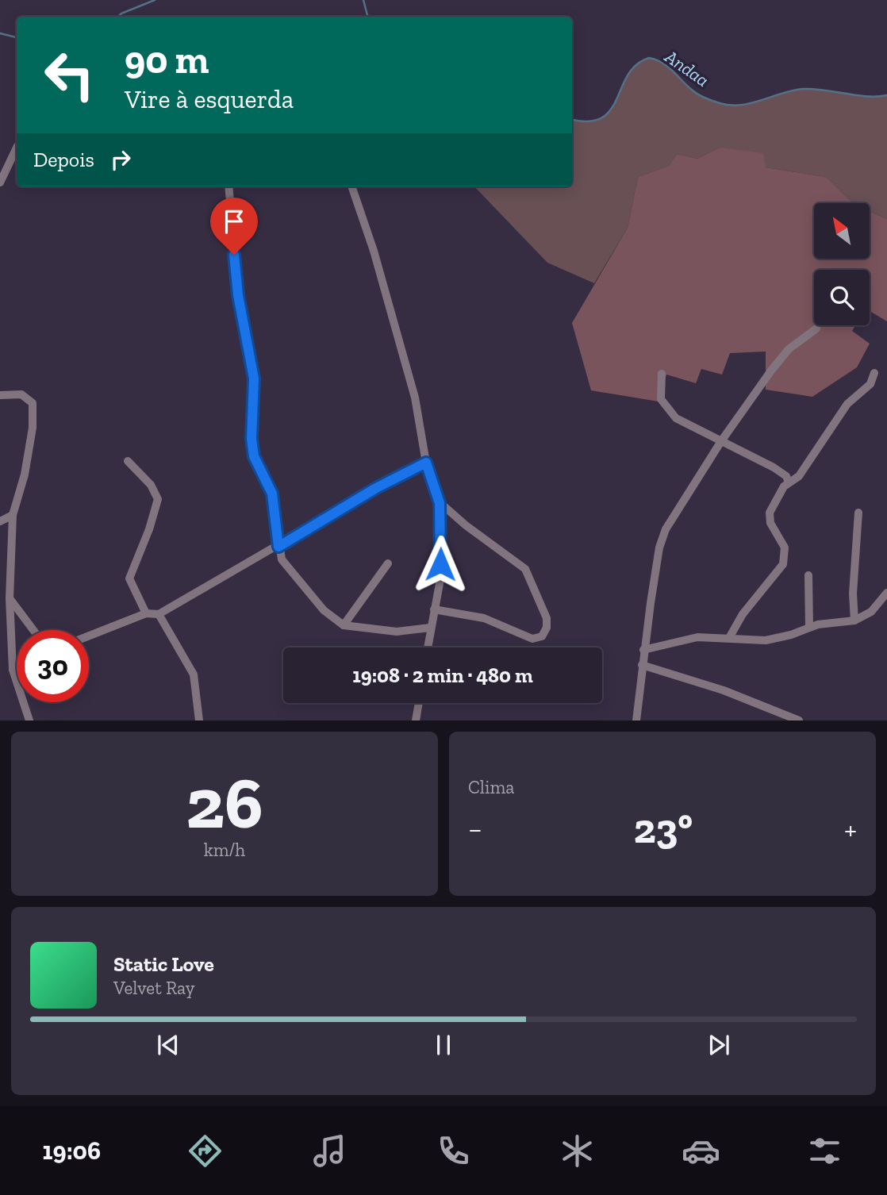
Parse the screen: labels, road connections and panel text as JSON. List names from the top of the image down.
{
  "water": ["Andaa"],
  "north": "top left",
  "page": {
    "turn": ["90 m", "Vire à esquerda"],
    "then": "Depois",
    "limit": "30",
    "trip": "19:08 · 2 min · 480 m",
    "tile": [
      ["26", "km/h"],
      "Clima"
    ],
    "heat": ["−", "23°", "+"],
    "song": ["Static Love", "Velvet Ray"],
    "tabs": "19:06"
  }
}
